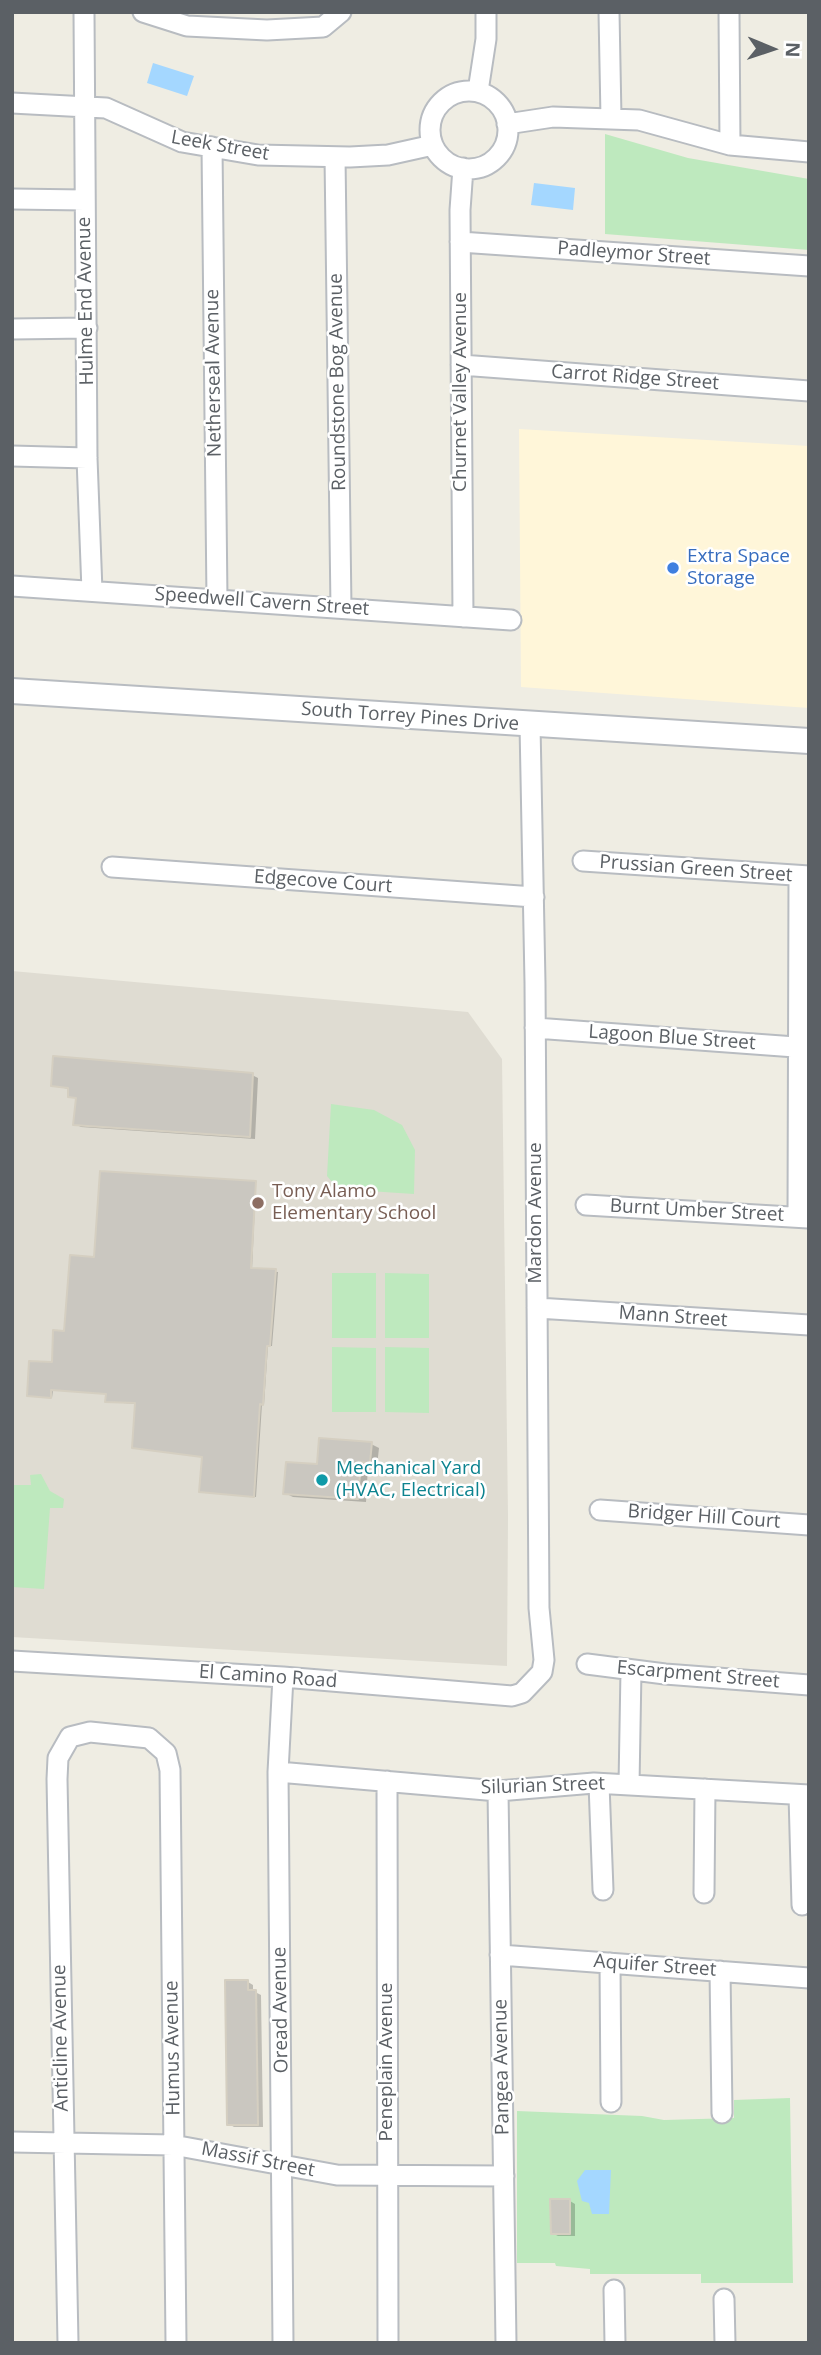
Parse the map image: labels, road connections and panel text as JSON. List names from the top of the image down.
{
  "streets": {
    "street": [
      "Leek Street",
      "Padleymor Street",
      "Hulme End Avenue",
      "Netherseal Avenue",
      "Carrot Ridge Street",
      "Roundstone Bog Avenue",
      "Churnet Valley Avenue",
      "Speedwell Cavern Street",
      "South Torrey Pines Drive",
      "Prussian Green Street",
      "Edgecove Court",
      "Lagoon Blue Street",
      "Burnt Umber Street",
      "Mardon Avenue",
      "Mann Street",
      "Bridger Hill Court",
      "Escarpment Street",
      "El Camino Road",
      "Silurian Street",
      "Aquifer Street",
      "Oread Avenue",
      "Anticline Avenue",
      "Humus Avenue",
      "Peneplain Avenue",
      "Pangea Avenue",
      "Massif Street"
    ]
  },
  "crossings": [
    ["Leek Street", "Hulme End Avenue"],
    ["Leek Street", "Netherseal Avenue"],
    ["Leek Street", "Roundstone Bog Avenue"],
    ["Leek Street", "Churnet Valley Avenue"],
    ["Padleymor Street", "Churnet Valley Avenue"],
    ["Hulme End Avenue", "Speedwell Cavern Street"],
    ["Netherseal Avenue", "Speedwell Cavern Street"],
    ["Carrot Ridge Street", "Churnet Valley Avenue"],
    ["Roundstone Bog Avenue", "Speedwell Cavern Street"],
    ["Churnet Valley Avenue", "Speedwell Cavern Street"],
    ["South Torrey Pines Drive", "Mardon Avenue"],
    ["Edgecove Court", "Mardon Avenue"],
    ["Lagoon Blue Street", "Mardon Avenue"],
    ["Mardon Avenue", "Mann Street"],
    ["Mardon Avenue", "El Camino Road"],
    ["El Camino Road", "Oread Avenue"],
    ["Silurian Street", "Oread Avenue"],
    ["Silurian Street", "Peneplain Avenue"],
    ["Silurian Street", "Pangea Avenue"],
    ["Aquifer Street", "Pangea Avenue"],
    ["Oread Avenue", "Massif Street"],
    ["Anticline Avenue", "Humus Avenue"],
    ["Anticline Avenue", "Massif Street"],
    ["Humus Avenue", "Massif Street"],
    ["Peneplain Avenue", "Massif Street"],
    ["Pangea Avenue", "Massif Street"]
  ],
  "places": ["Extra Space Storage", "Tony Alamo Elementary School", "Mechanical Yard (HVAC, Electrical)"],
  "north": "right"
}
